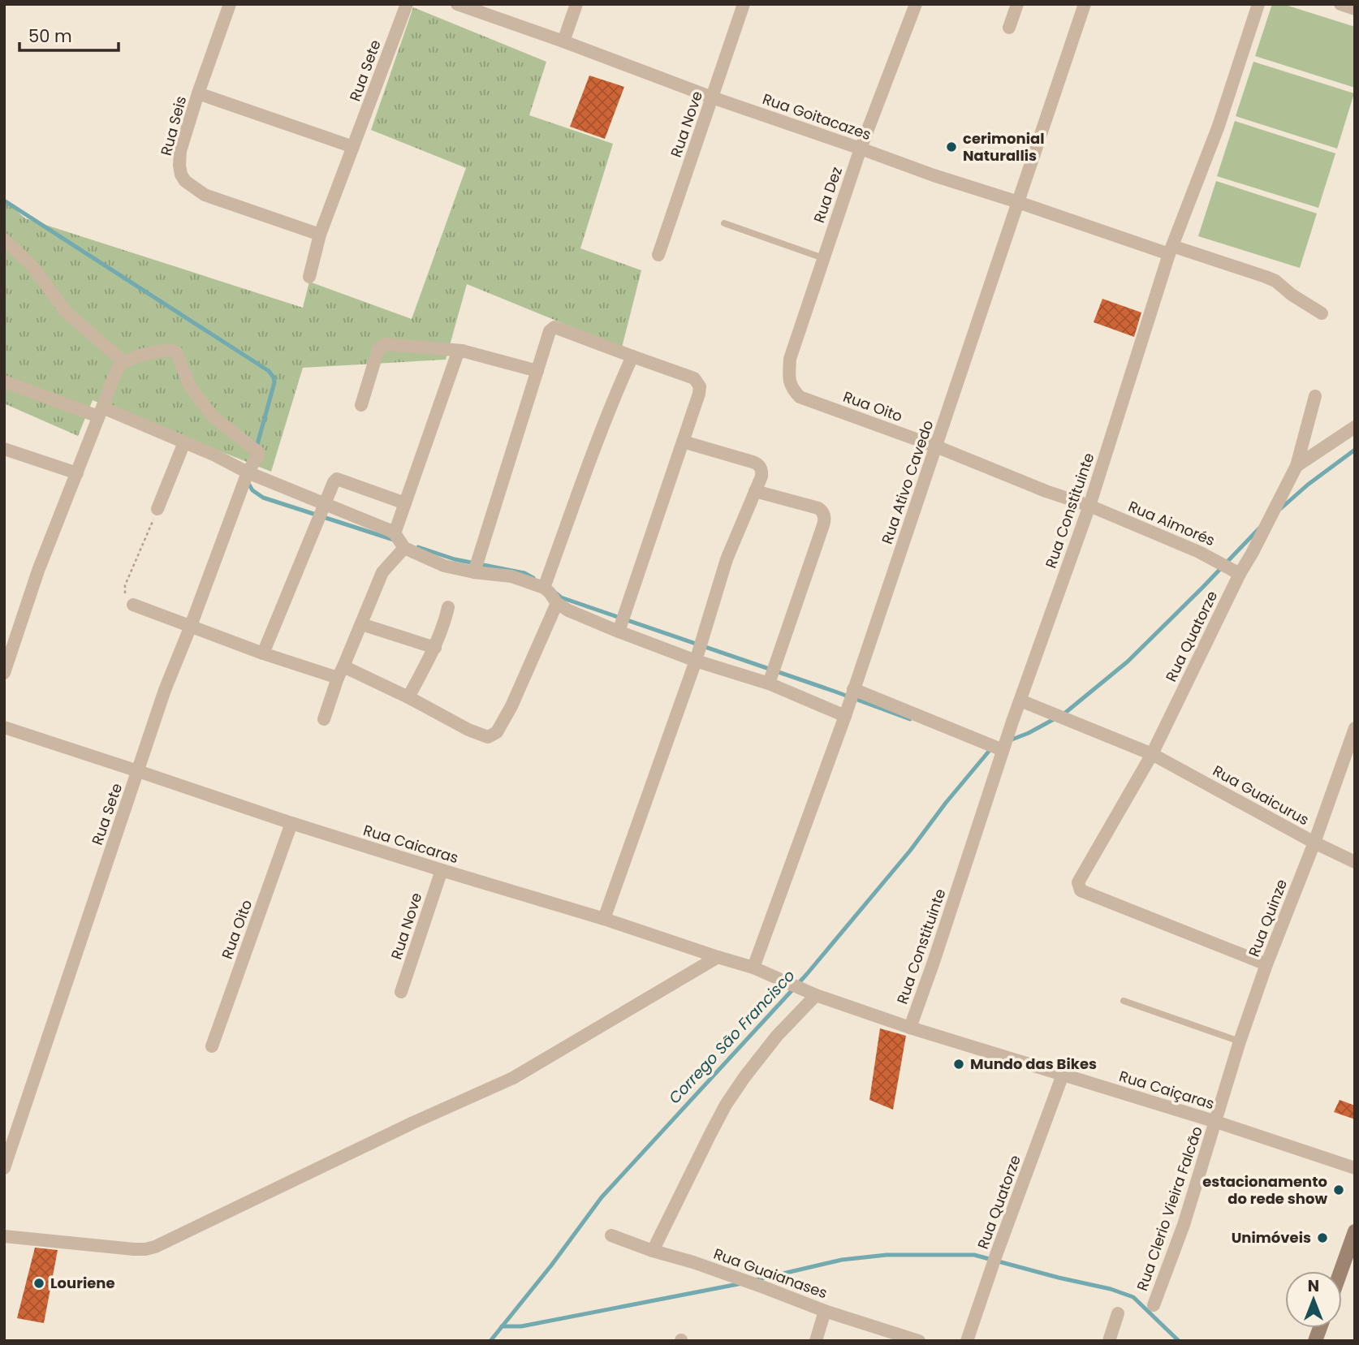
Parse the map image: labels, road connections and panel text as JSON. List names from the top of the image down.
{
  "streets": {
    "street": [
      "Rua Sete",
      "Rua Goitacazes",
      "Rua Nove",
      "Rua Seis",
      "Rua Dez",
      "Rua Oito",
      "Rua Ativo Cavedo",
      "Rua Constituinte",
      "Rua Aimorés",
      "Rua Quatorze",
      "Rua Guaicurus",
      "Rua Caicaras",
      "Rua Quinze",
      "Rua Caiçaras",
      "Rua Clerio Vieira Falcão",
      "Rua Guaianases"
    ]
  },
  "crossings": [
    ["Rua Sete", "Rua Seis"],
    ["Rua Sete", "Rua Caicaras"],
    ["Rua Goitacazes", "Rua Nove"],
    ["Rua Goitacazes", "Rua Dez"],
    ["Rua Goitacazes", "Rua Ativo Cavedo"],
    ["Rua Goitacazes", "Rua Constituinte"],
    ["Rua Nove", "Rua Caicaras"],
    ["Rua Dez", "Rua Oito"],
    ["Rua Oito", "Rua Ativo Cavedo"],
    ["Rua Oito", "Rua Constituinte"],
    ["Rua Oito", "Rua Aimorés"],
    ["Rua Oito", "Rua Caicaras"],
    ["Rua Ativo Cavedo", "Rua Caicaras"],
    ["Rua Constituinte", "Rua Aimorés"],
    ["Rua Constituinte", "Rua Guaicurus"],
    ["Rua Constituinte", "Rua Caiçaras"],
    ["Rua Aimorés", "Rua Quatorze"],
    ["Rua Quatorze", "Rua Guaicurus"],
    ["Rua Quatorze", "Rua Quinze"],
    ["Rua Quatorze", "Rua Caiçaras"],
    ["Rua Guaicurus", "Rua Quinze"],
    ["Rua Caicaras", "Rua Caiçaras"],
    ["Rua Quinze", "Rua Caiçaras"],
    ["Rua Quinze", "Rua Clerio Vieira Falcão"],
    ["Rua Caiçaras", "Rua Clerio Vieira Falcão"]
  ],
  "water": ["Corrego São Francisco"],
  "places": [
    "cerimonial Naturallis",
    "Mundo das Bikes",
    "estacionamento do rede show",
    "Unimóveis",
    "Louriene"
  ],
  "scale_bar": "50 m",
  "north": "top"
}
